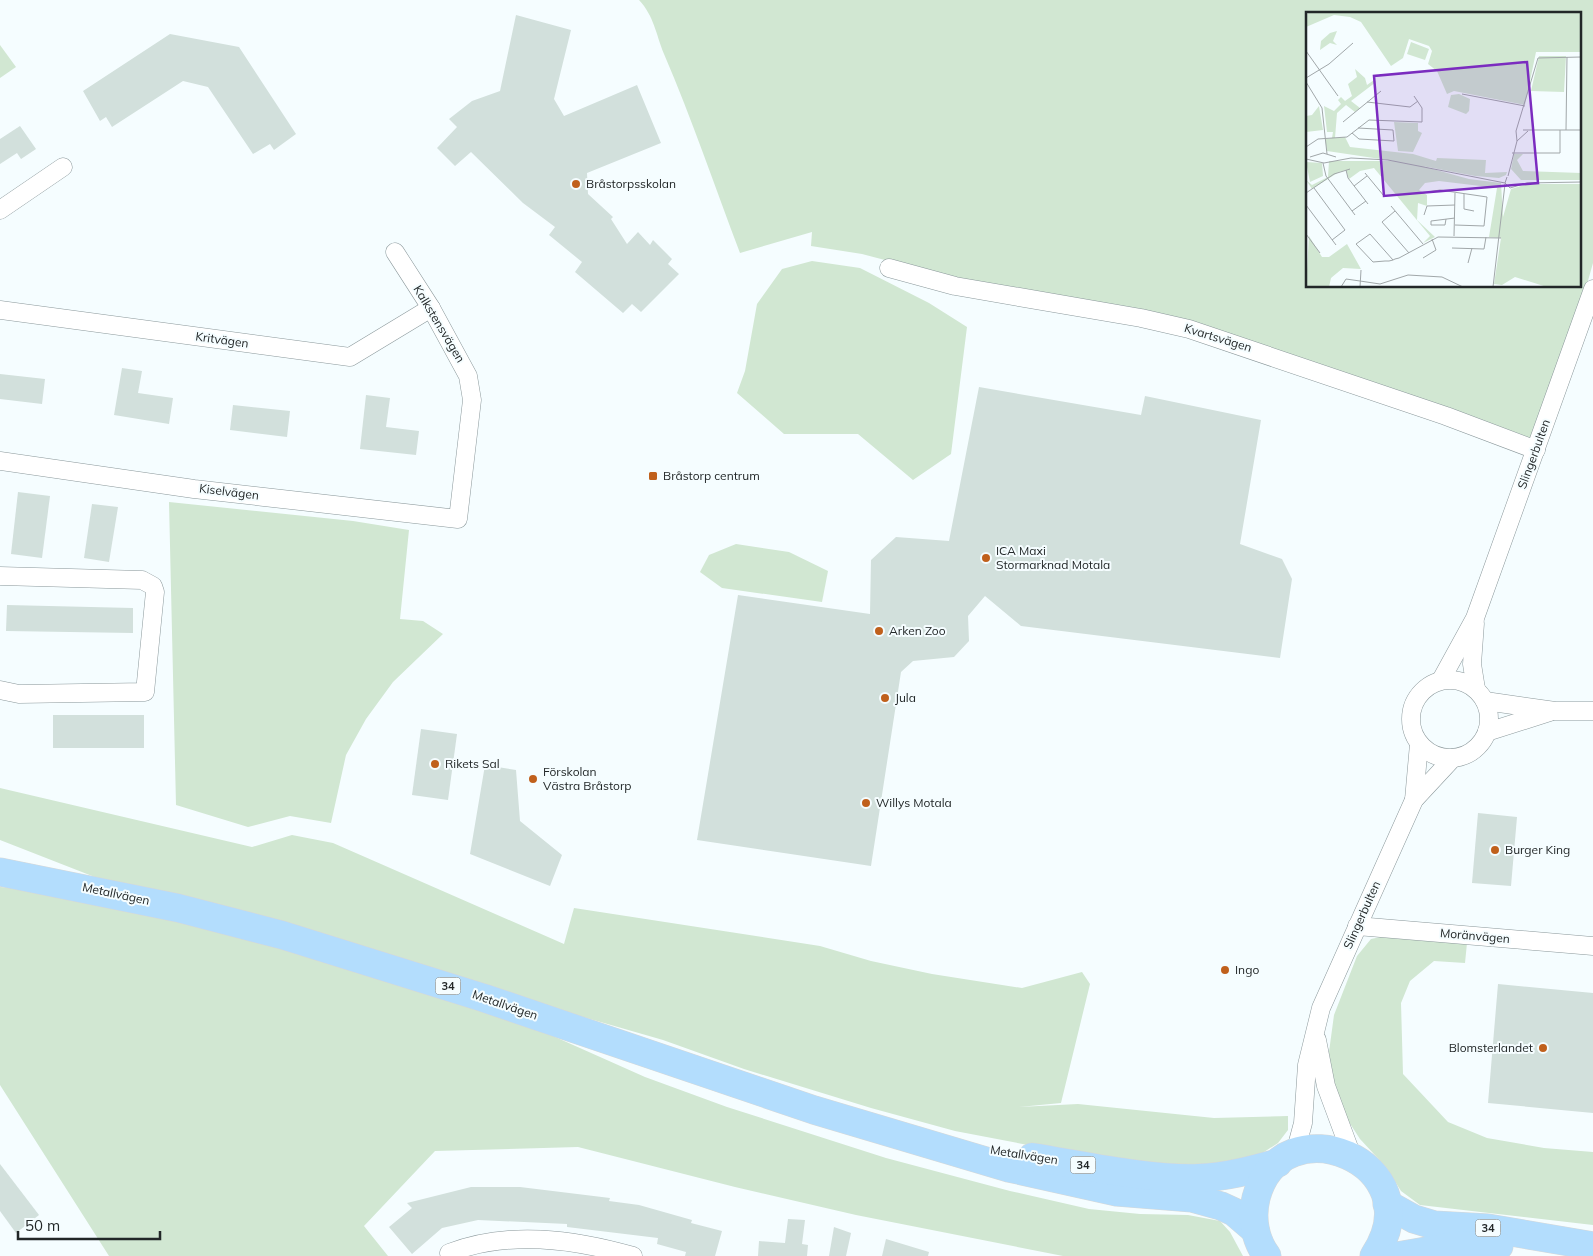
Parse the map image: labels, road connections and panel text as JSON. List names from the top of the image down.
{
  "streets": {
    "main road": ["Metallvägen", "34"],
    "street": [
      "Kalkstensvägen",
      "Kvartsvägen",
      "Kritvägen",
      "Slingerbulten",
      "Kiselvägen",
      "Moränvägen"
    ]
  },
  "crossings": [
    ["Kalkstensvägen", "Kritvägen"],
    ["Kalkstensvägen", "Kiselvägen"],
    ["Kvartsvägen", "Slingerbulten"],
    ["Slingerbulten", "Metallvägen"],
    ["Slingerbulten", "Moränvägen"],
    ["Slingerbulten", "34"],
    ["Metallvägen", "34"]
  ],
  "places": {
    "other": [
      "Bråstorpsskolan",
      "ICA Maxi Stormarknad Motala",
      "Arken Zoo",
      "Jula",
      "Rikets Sal",
      "Förskolan Västra Bråstorp",
      "Willys Motala",
      "Burger King",
      "Ingo",
      "Blomsterlandet"
    ],
    "transit": ["Bråstorp centrum"]
  },
  "scale_bar": "50 m"
}
